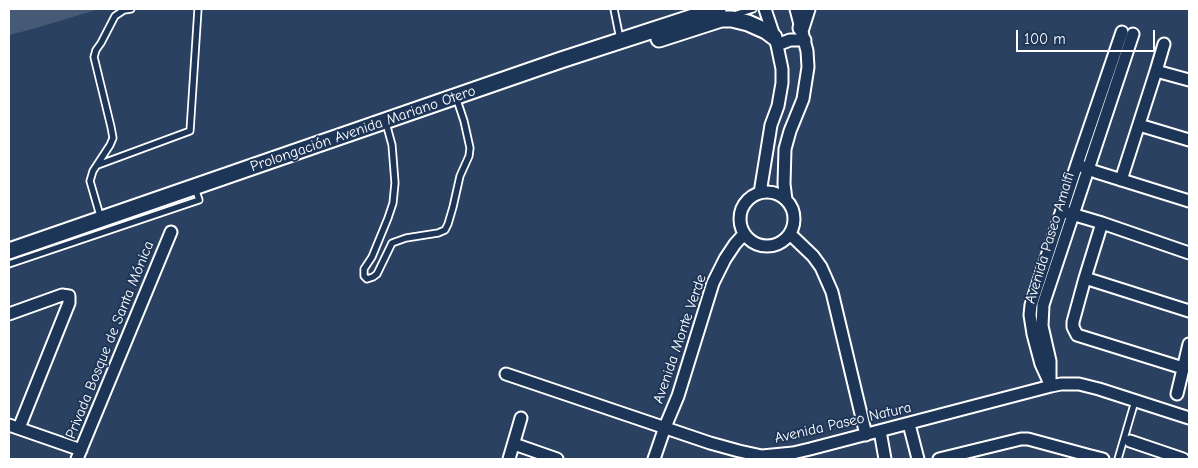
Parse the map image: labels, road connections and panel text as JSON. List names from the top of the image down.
{
  "streets": {
    "street": [
      "Prolongación Avenida Mariano Otero",
      "Avenida Paseo Amalfi",
      "Avenida Monte Verde",
      "Privada Bosque de Santa Mónica",
      "Avenida Paseo Natura"
    ]
  },
  "crossings": [
    ["Avenida Paseo Amalfi", "Avenida Paseo Natura"],
    ["Avenida Monte Verde", "Avenida Paseo Natura"]
  ],
  "scale_bar": "100 m"
}
